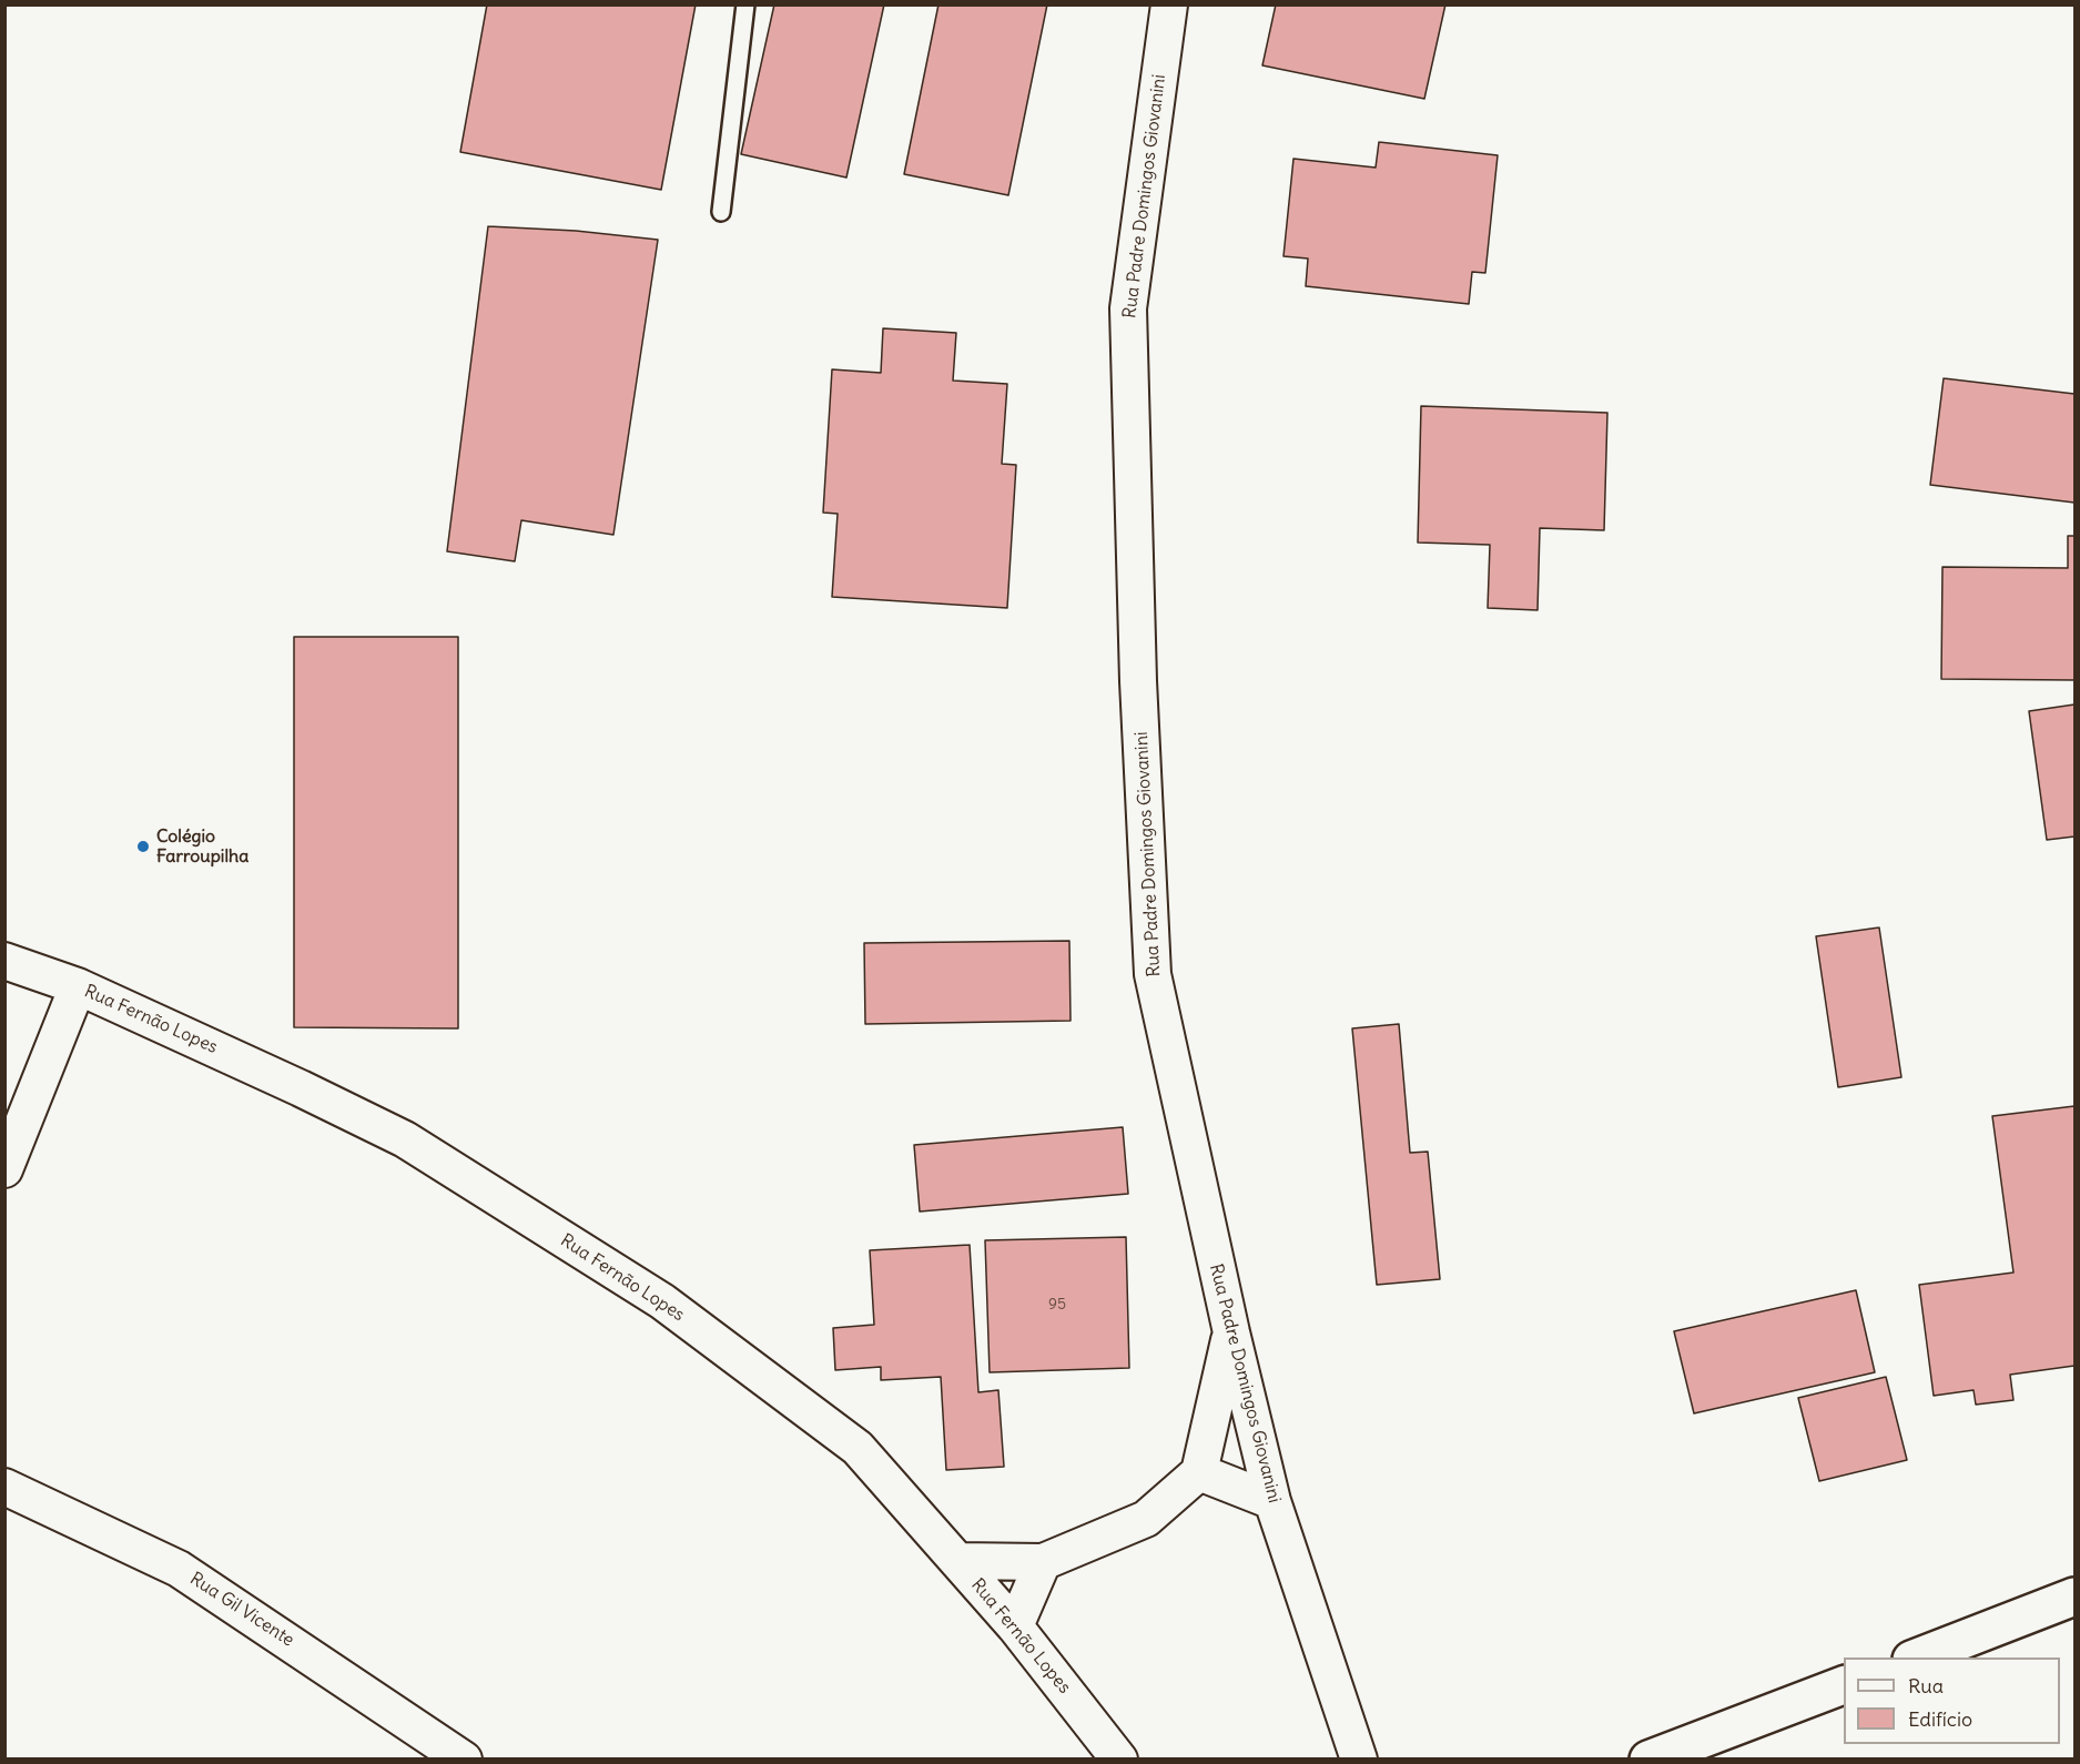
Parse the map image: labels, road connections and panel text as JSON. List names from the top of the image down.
{
  "streets": {
    "street": ["Rua Padre Domingos Giovanini", "Rua Fernão Lopes", "Rua Gil Vicente"]
  },
  "places": ["Colégio Farroupilha"],
  "house_numbers": ["95"],
  "legend": ["Rua", "Edifício"]
}
